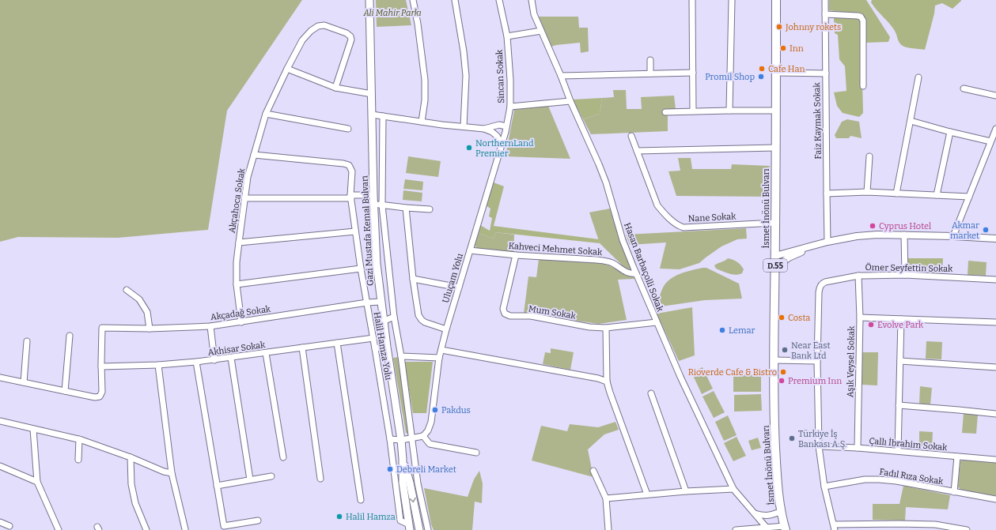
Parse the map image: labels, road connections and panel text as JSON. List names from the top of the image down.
{
  "streets": {
    "main road": ["İsmet İnönü Bulvarı", "Gazi Mustafa Kemal Bulvarı", "D.55"],
    "street": [
      "Sincan Sokak",
      "Faiz Kaymak Sokak",
      "Akçahoca Sokak",
      "Nane Sokak",
      "Kahveci Mehmet Sokak",
      "Hasan Barbaçolli Sokak",
      "Ömer Seyfettin Sokak",
      "Uluçam Yolu",
      "Mum Sokak",
      "Akçadağ Sokak",
      "Halil Hamza Yolu",
      "Akhisar Sokak",
      "Aşık Veysel Sokak",
      "Çallı İbrahim Sokak",
      "Fadıl Rıza Sokak"
    ]
  },
  "crossings": [
    ["Sincan Sokak", "Uluçam Yolu"],
    ["Akçahoca Sokak", "Akçadağ Sokak"],
    ["Akçahoca Sokak", "Halil Hamza Yolu"],
    ["İsmet İnönü Bulvarı", "Nane Sokak"],
    ["Gazi Mustafa Kemal Bulvarı", "Akçadağ Sokak"],
    ["Gazi Mustafa Kemal Bulvarı", "Halil Hamza Yolu"],
    ["Kahveci Mehmet Sokak", "Hasan Barbaçolli Sokak"],
    ["Kahveci Mehmet Sokak", "Uluçam Yolu"],
    ["Kahveci Mehmet Sokak", "Mum Sokak"],
    ["Hasan Barbaçolli Sokak", "Mum Sokak"],
    ["Ömer Seyfettin Sokak", "Aşık Veysel Sokak"],
    ["Akçadağ Sokak", "Halil Hamza Yolu"],
    ["Akçadağ Sokak", "Akhisar Sokak"],
    ["Halil Hamza Yolu", "Akhisar Sokak"],
    ["Aşık Veysel Sokak", "Çallı İbrahim Sokak"]
  ],
  "parks": ["Ali Mahir Parkı"],
  "places": [
    "Johnny rokets",
    "Inn",
    "Cafe Han",
    "Promil Shop",
    "NorthernLand Premier",
    "Cyprus Hotel",
    "Akmar market",
    "Costa",
    "Evolve Park",
    "Lemar",
    "Near East Bank Ltd",
    "Rioverde Cafe & Bistro",
    "Premium Inn",
    "Pakdus",
    "Türkiye İş Bankası A.Ş.",
    "Debreli Market",
    "Halil Hamza"
  ]
}
